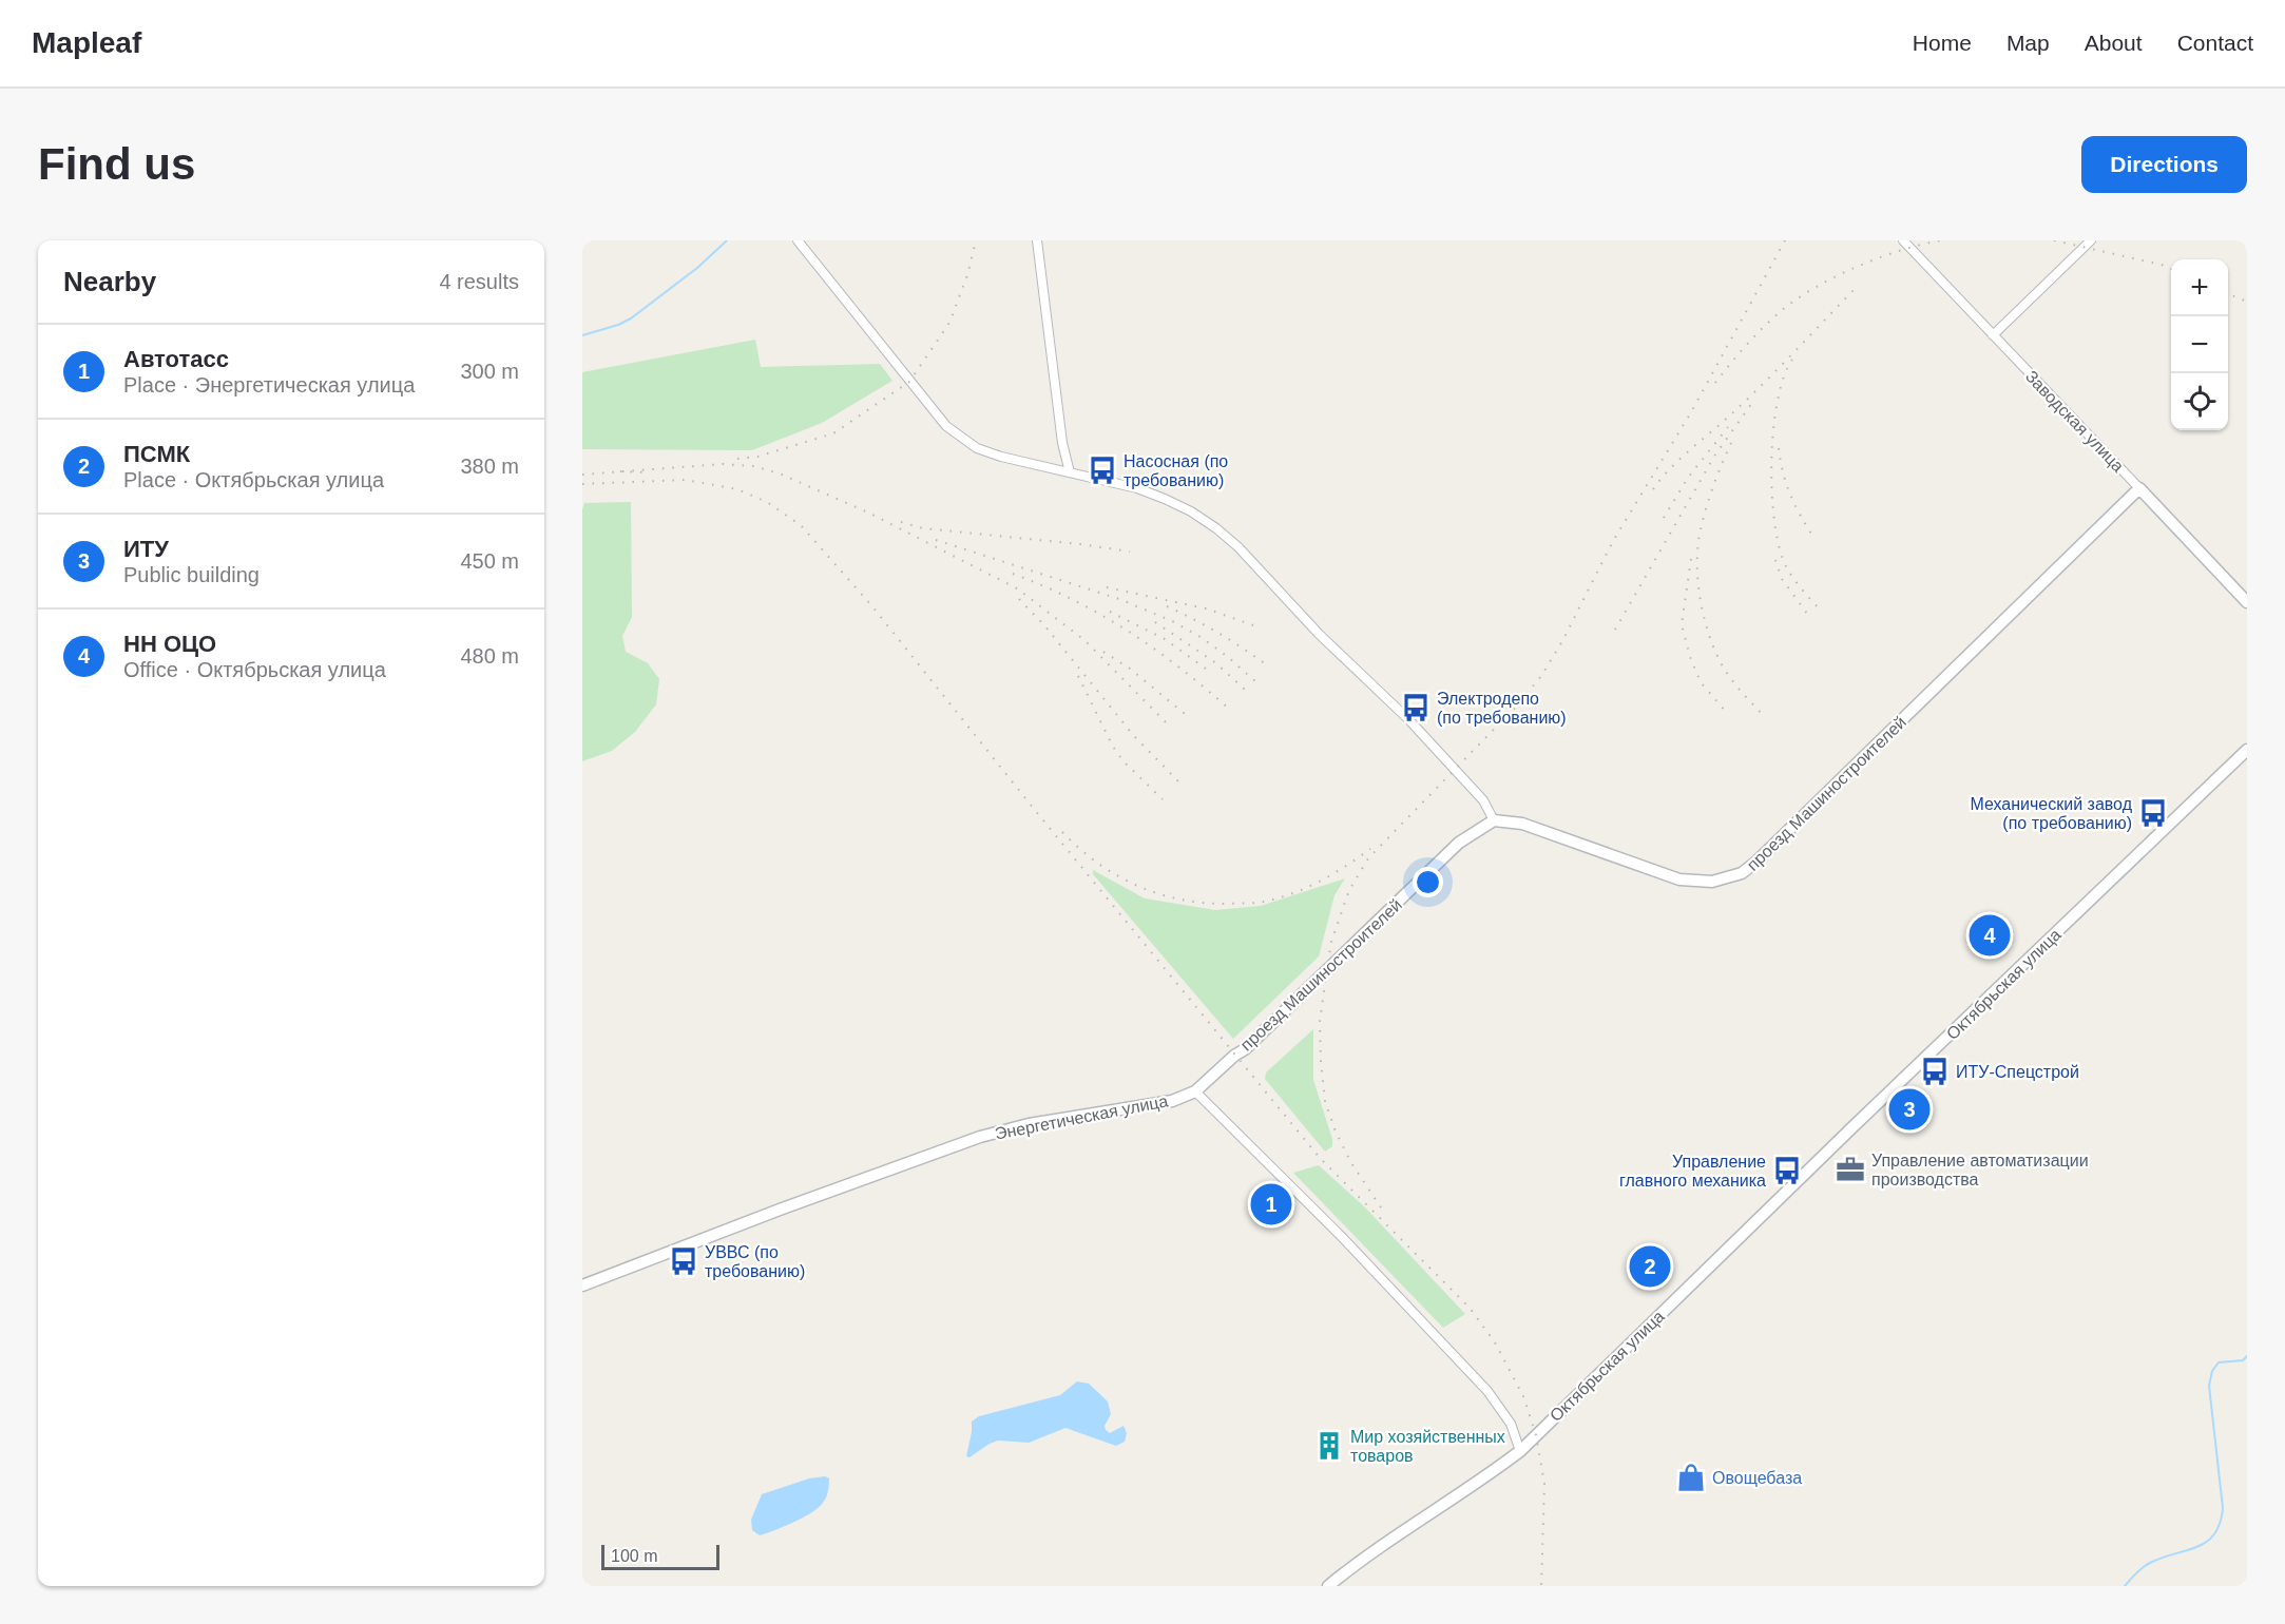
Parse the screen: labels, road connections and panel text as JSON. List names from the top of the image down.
{
  "streets": {
    "street": [
      "Заводская улица",
      "проезд Машиностроителей",
      "Октябрьская улица",
      "Энергетическая улица"
    ]
  },
  "crossings": [
    ["Заводская улица", "проезд Машиностроителей"],
    ["проезд Машиностроителей", "Энергетическая улица"]
  ],
  "places": {
    "bus stop": [
      "Насосная (по требованию)",
      "Электродепо (по требованию)",
      "Механический завод (по требованию)",
      "ИТУ-Спецстрой",
      "Управление главного механика",
      "УВВС (по требованию)"
    ],
    "office": ["Управление автоматизации производства"],
    "building": ["Мир хозяйственных товаров"],
    "shop": ["Овощебаза"]
  },
  "scale_bar": "100 m",
  "page": {
    "header": "Mapleaf",
    "nav": [
      "Home",
      "Map",
      "About",
      "Contact"
    ],
    "buttons": "Directions",
    "title": "Find us",
    "heading": ["Nearby", "4 results"],
    "map_buttons": ["+", "−"],
    "list": [
      {
        "mark": "1",
        "name": "Автотасс",
        "note": "Place · Энергетическая улица",
        "value": "300 m"
      },
      {
        "mark": "2",
        "name": "ПСМК",
        "note": "Place · Октябрьская улица",
        "value": "380 m"
      },
      {
        "mark": "3",
        "name": "ИТУ",
        "note": "Public building",
        "value": "450 m"
      },
      {
        "mark": "4",
        "name": "НН ОЦО",
        "note": "Office · Октябрьская улица",
        "value": "480 m"
      }
    ],
    "pins": [
      "4",
      "3",
      "1",
      "2"
    ],
    "scale": "100 m"
  }
}
